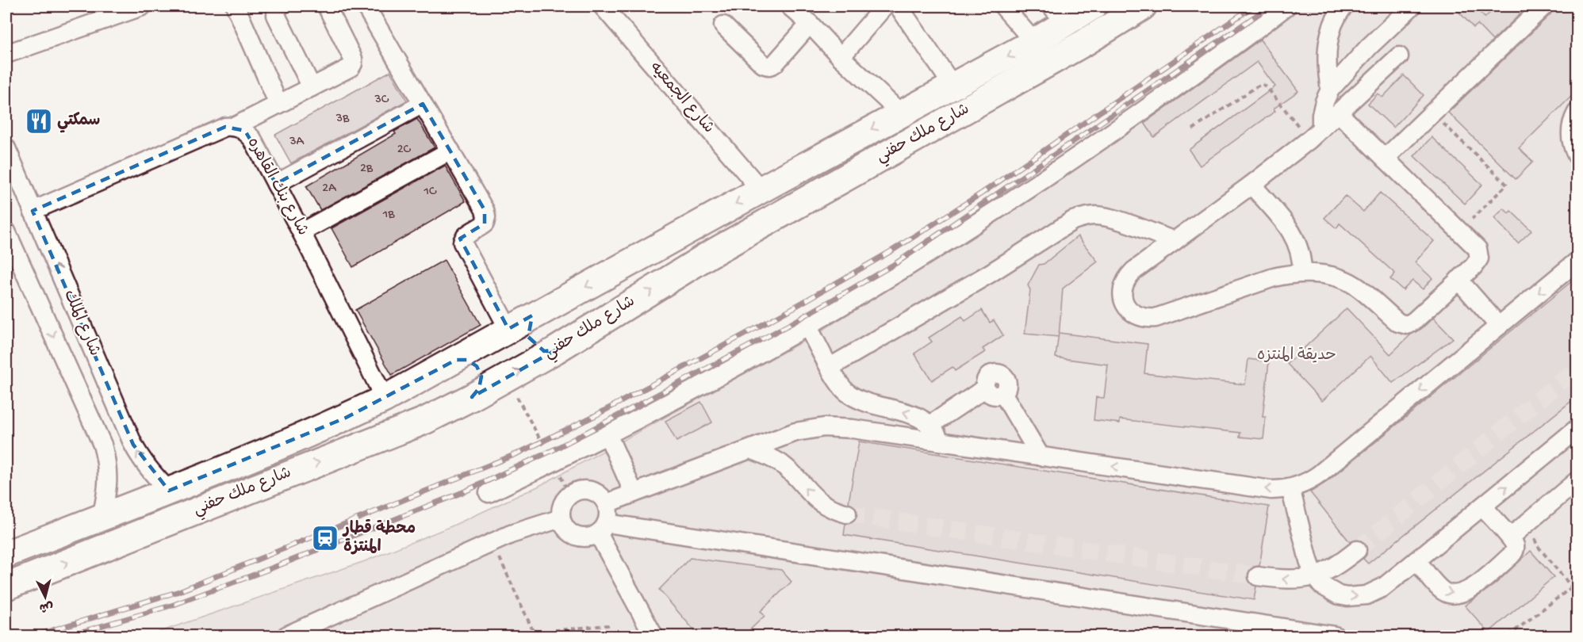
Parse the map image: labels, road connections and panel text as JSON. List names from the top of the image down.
{
  "streets": {
    "highway": ["شارع ملك حفني"],
    "street": ["شارع الجمعيه", "شارع بنك القاهره", "شارع الملك"]
  },
  "crossings": [
    ["شارع الجمعيه", "شارع ملك حفني"],
    ["شارع ملك حفني", "شارع بنك القاهره"],
    ["شارع ملك حفني", "شارع الملك"],
    ["شارع بنك القاهره", "شارع الملك"]
  ],
  "parks": ["حديقة المنتزه"],
  "places": {
    "restaurant": ["سمكتي"],
    "station": ["محطة قطار المنتزة"]
  },
  "house_numbers": [
    "3C",
    "3B",
    "3A",
    "2C",
    "2B",
    "2A",
    "1C",
    "1B"
  ],
  "north": "bottom"
}
